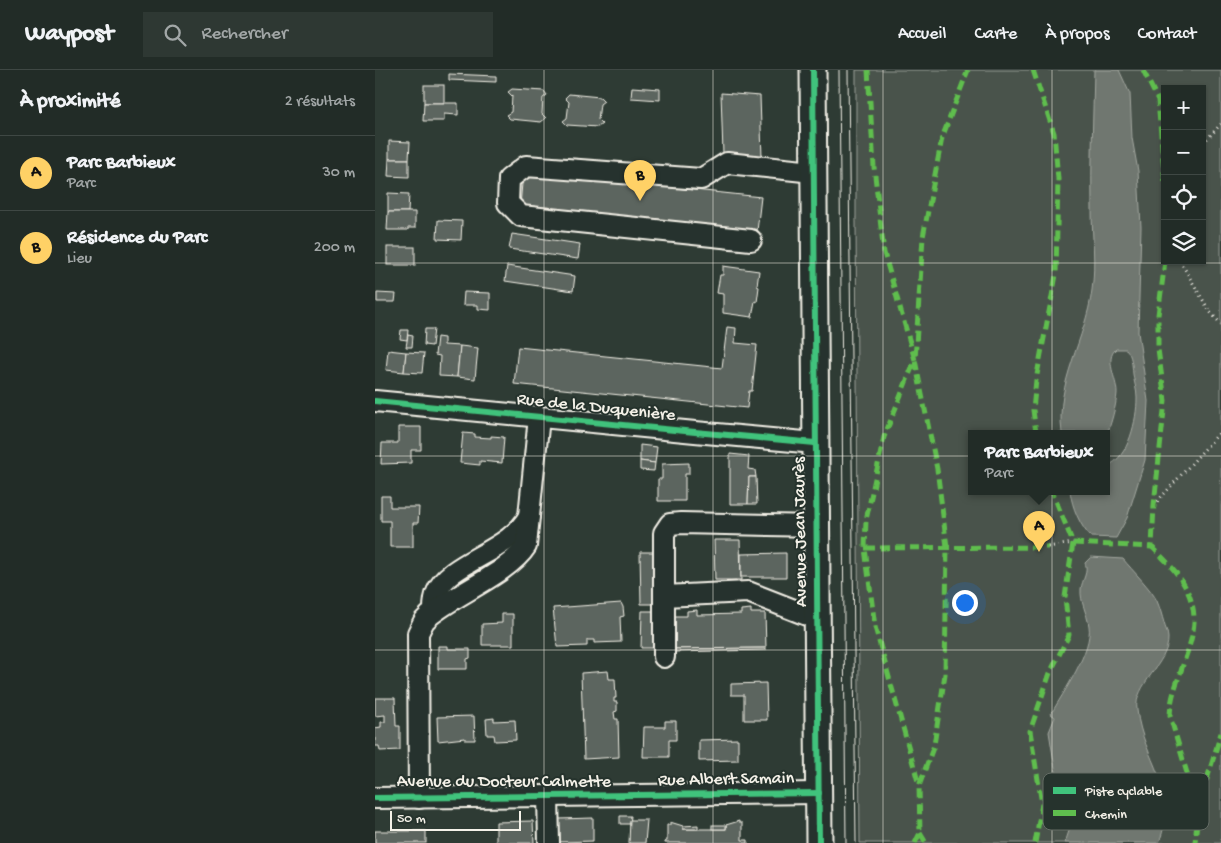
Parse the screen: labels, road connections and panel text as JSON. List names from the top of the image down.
{
  "streets": {
    "main road": ["Avenue Jean Jaurès"],
    "street": ["Rue de la Duquenière", "Rue Albert Samain", "Avenue du Docteur Calmette"]
  },
  "crossings": [
    ["Rue de la Duquenière", "Avenue Jean Jaurès"],
    ["Avenue Jean Jaurès", "Rue Albert Samain"],
    ["Rue Albert Samain", "Avenue du Docteur Calmette"]
  ],
  "legend": ["Piste cyclable", "Chemin"],
  "scale_bar": "50 m",
  "page": {
    "header": "Waypost",
    "search": "Rechercher",
    "nav": [
      "Accueil",
      "Carte",
      "À propos",
      "Contact"
    ],
    "heading": ["À proximité", "2 résultats"],
    "map_buttons": ["+", "−"],
    "list": [
      {
        "mark": "A",
        "name": "Parc Barbieux",
        "note": "Parc",
        "value": "30 m"
      },
      {
        "mark": "B",
        "name": "Résidence du Parc",
        "note": "Lieu",
        "value": "200 m"
      }
    ],
    "pins": ["B", "A"],
    "popup": ["Parc Barbieux", "Parc"],
    "scale": "50 m"
  }
}
